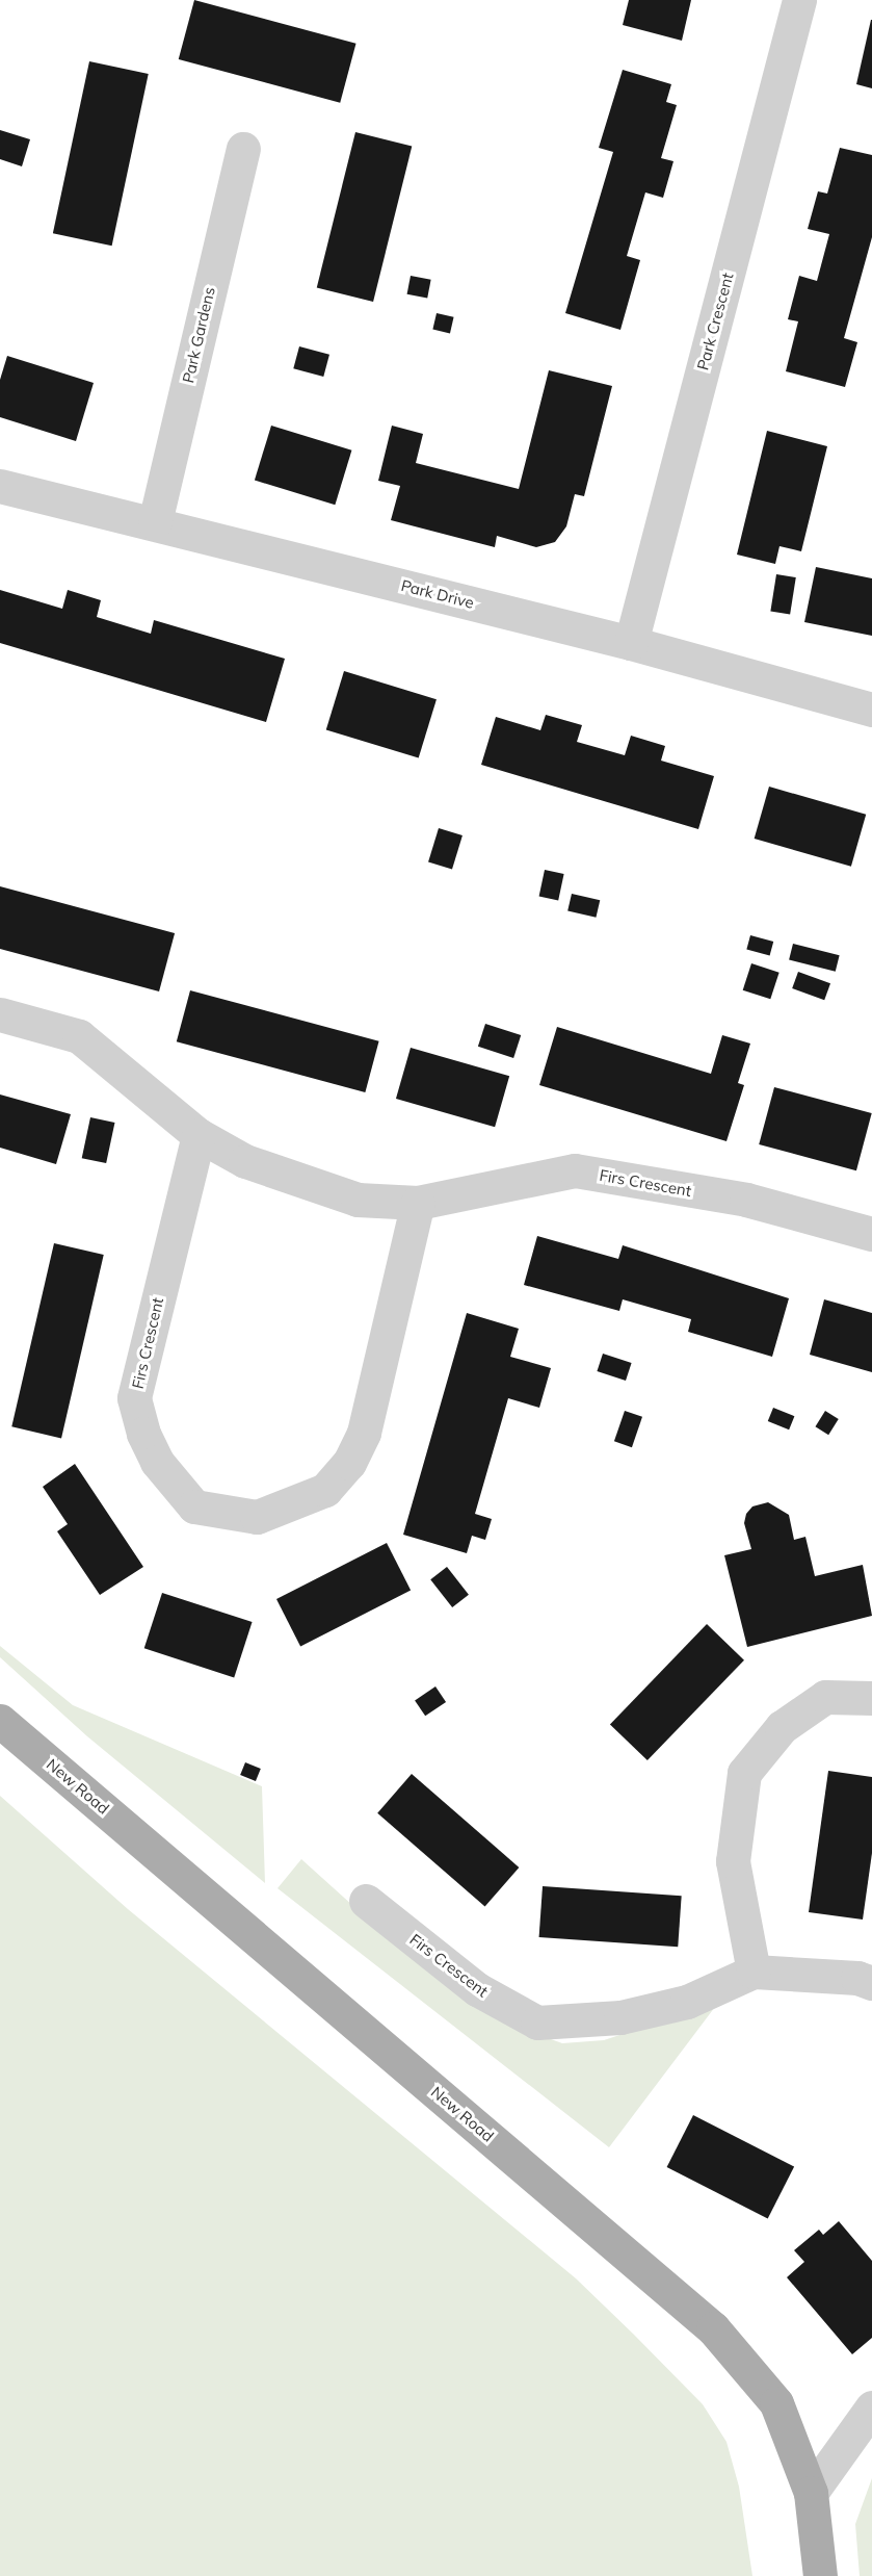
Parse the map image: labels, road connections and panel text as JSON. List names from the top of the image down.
{
  "streets": {
    "main road": ["New Road"],
    "street": [
      "Park Crescent",
      "Park Gardens",
      "Park Drive",
      "Firs Crescent"
    ]
  },
  "crossings": [
    ["Park Crescent", "Park Drive"],
    ["Park Gardens", "Park Drive"]
  ]
}
